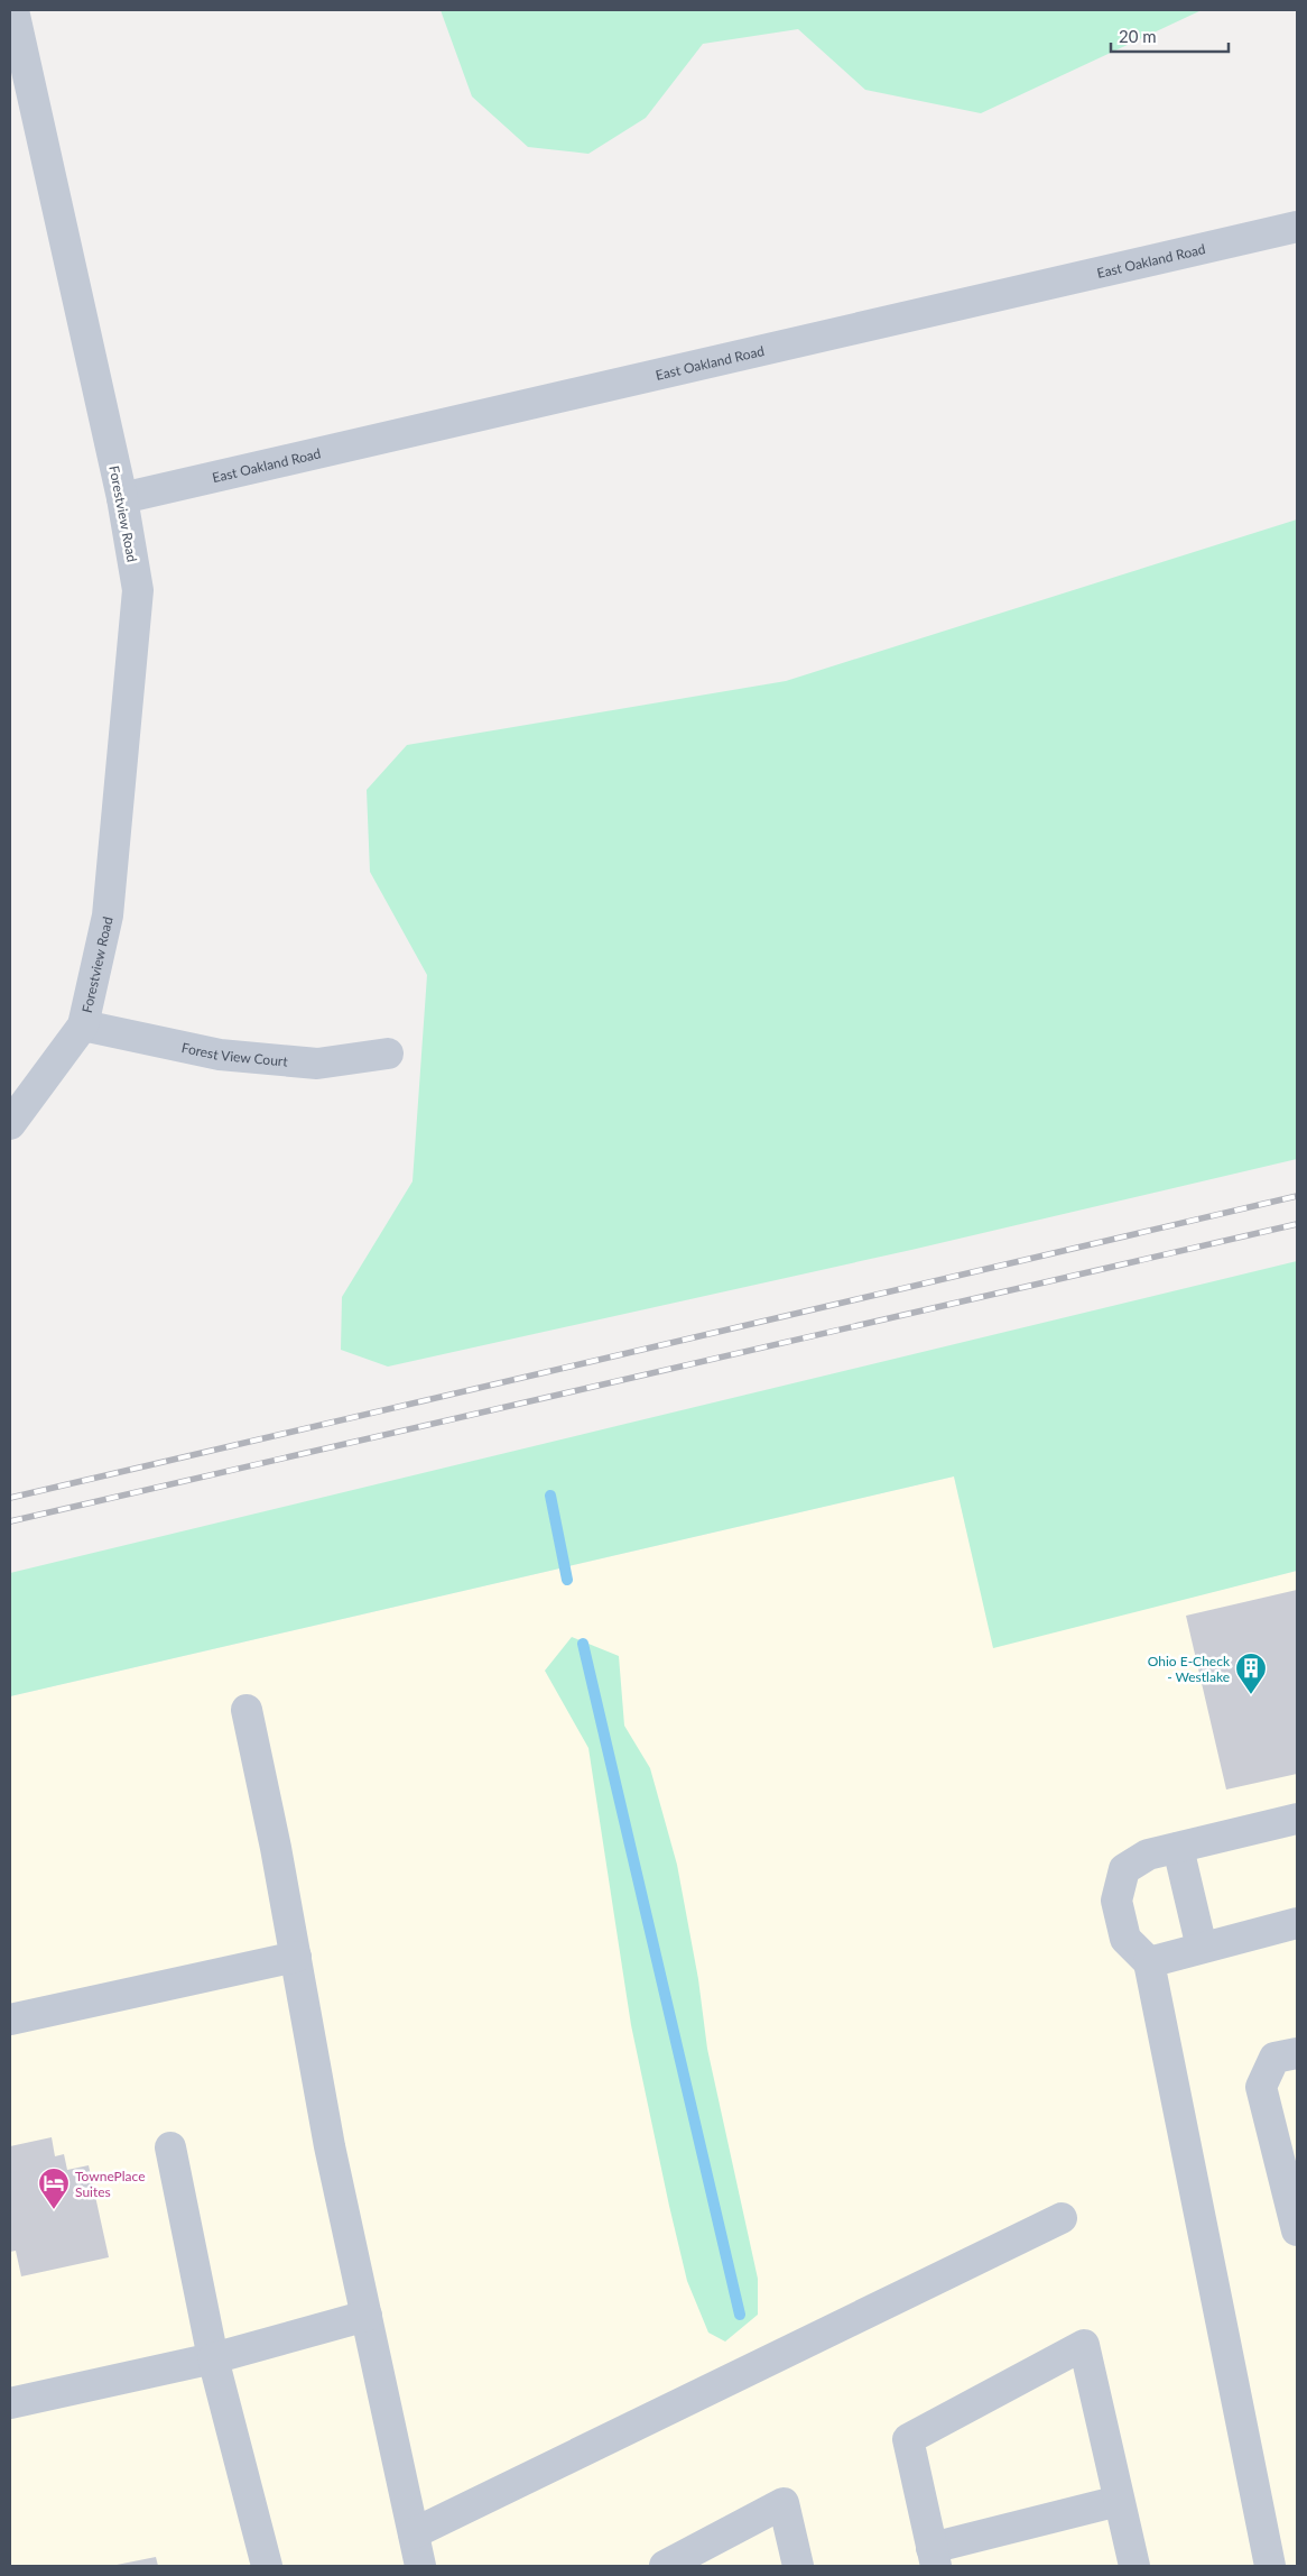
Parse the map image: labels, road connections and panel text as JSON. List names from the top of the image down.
{
  "streets": {
    "street": ["East Oakland Road", "Forestview Road", "Forest View Court"]
  },
  "crossings": [
    ["East Oakland Road", "Forestview Road"],
    ["Forestview Road", "Forest View Court"]
  ],
  "places": {
    "building": ["Ohio E-Check - Westlake"],
    "hotel": ["TownePlace Suites"]
  },
  "scale_bar": "20 m"
}
